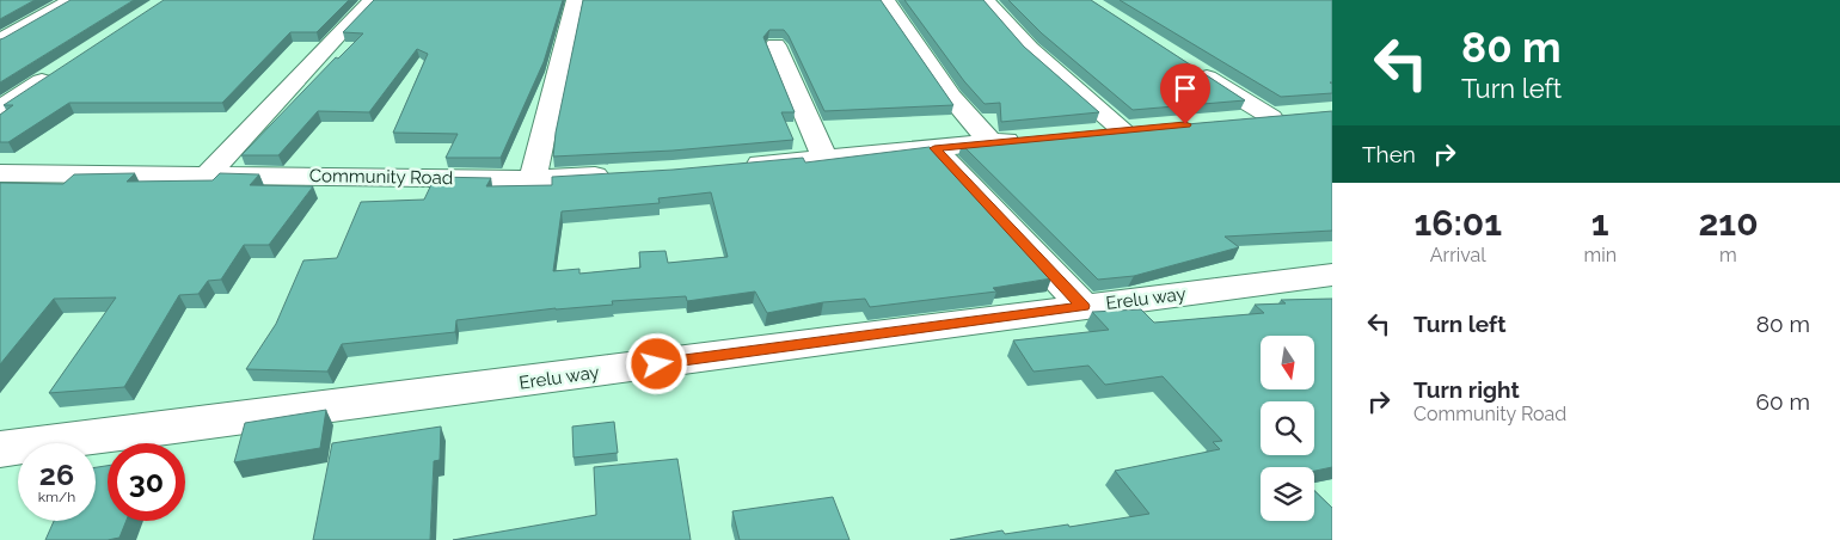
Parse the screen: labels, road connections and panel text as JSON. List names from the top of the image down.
{
  "streets": {
    "street": ["Community Road", "Erelu way"]
  },
  "north": "bottom",
  "page": {
    "turn": ["80 m", "Turn left"],
    "then": "Then",
    "eta": [
      "16:01",
      "Arrival",
      "1",
      "min",
      "210",
      "m"
    ],
    "list": [
      {
        "name": "Turn left",
        "value": "80 m"
      },
      {
        "name": "Turn right",
        "note": "Community Road",
        "value": "60 m"
      }
    ],
    "speed": "26 km/h",
    "limit": "30"
  }
}
